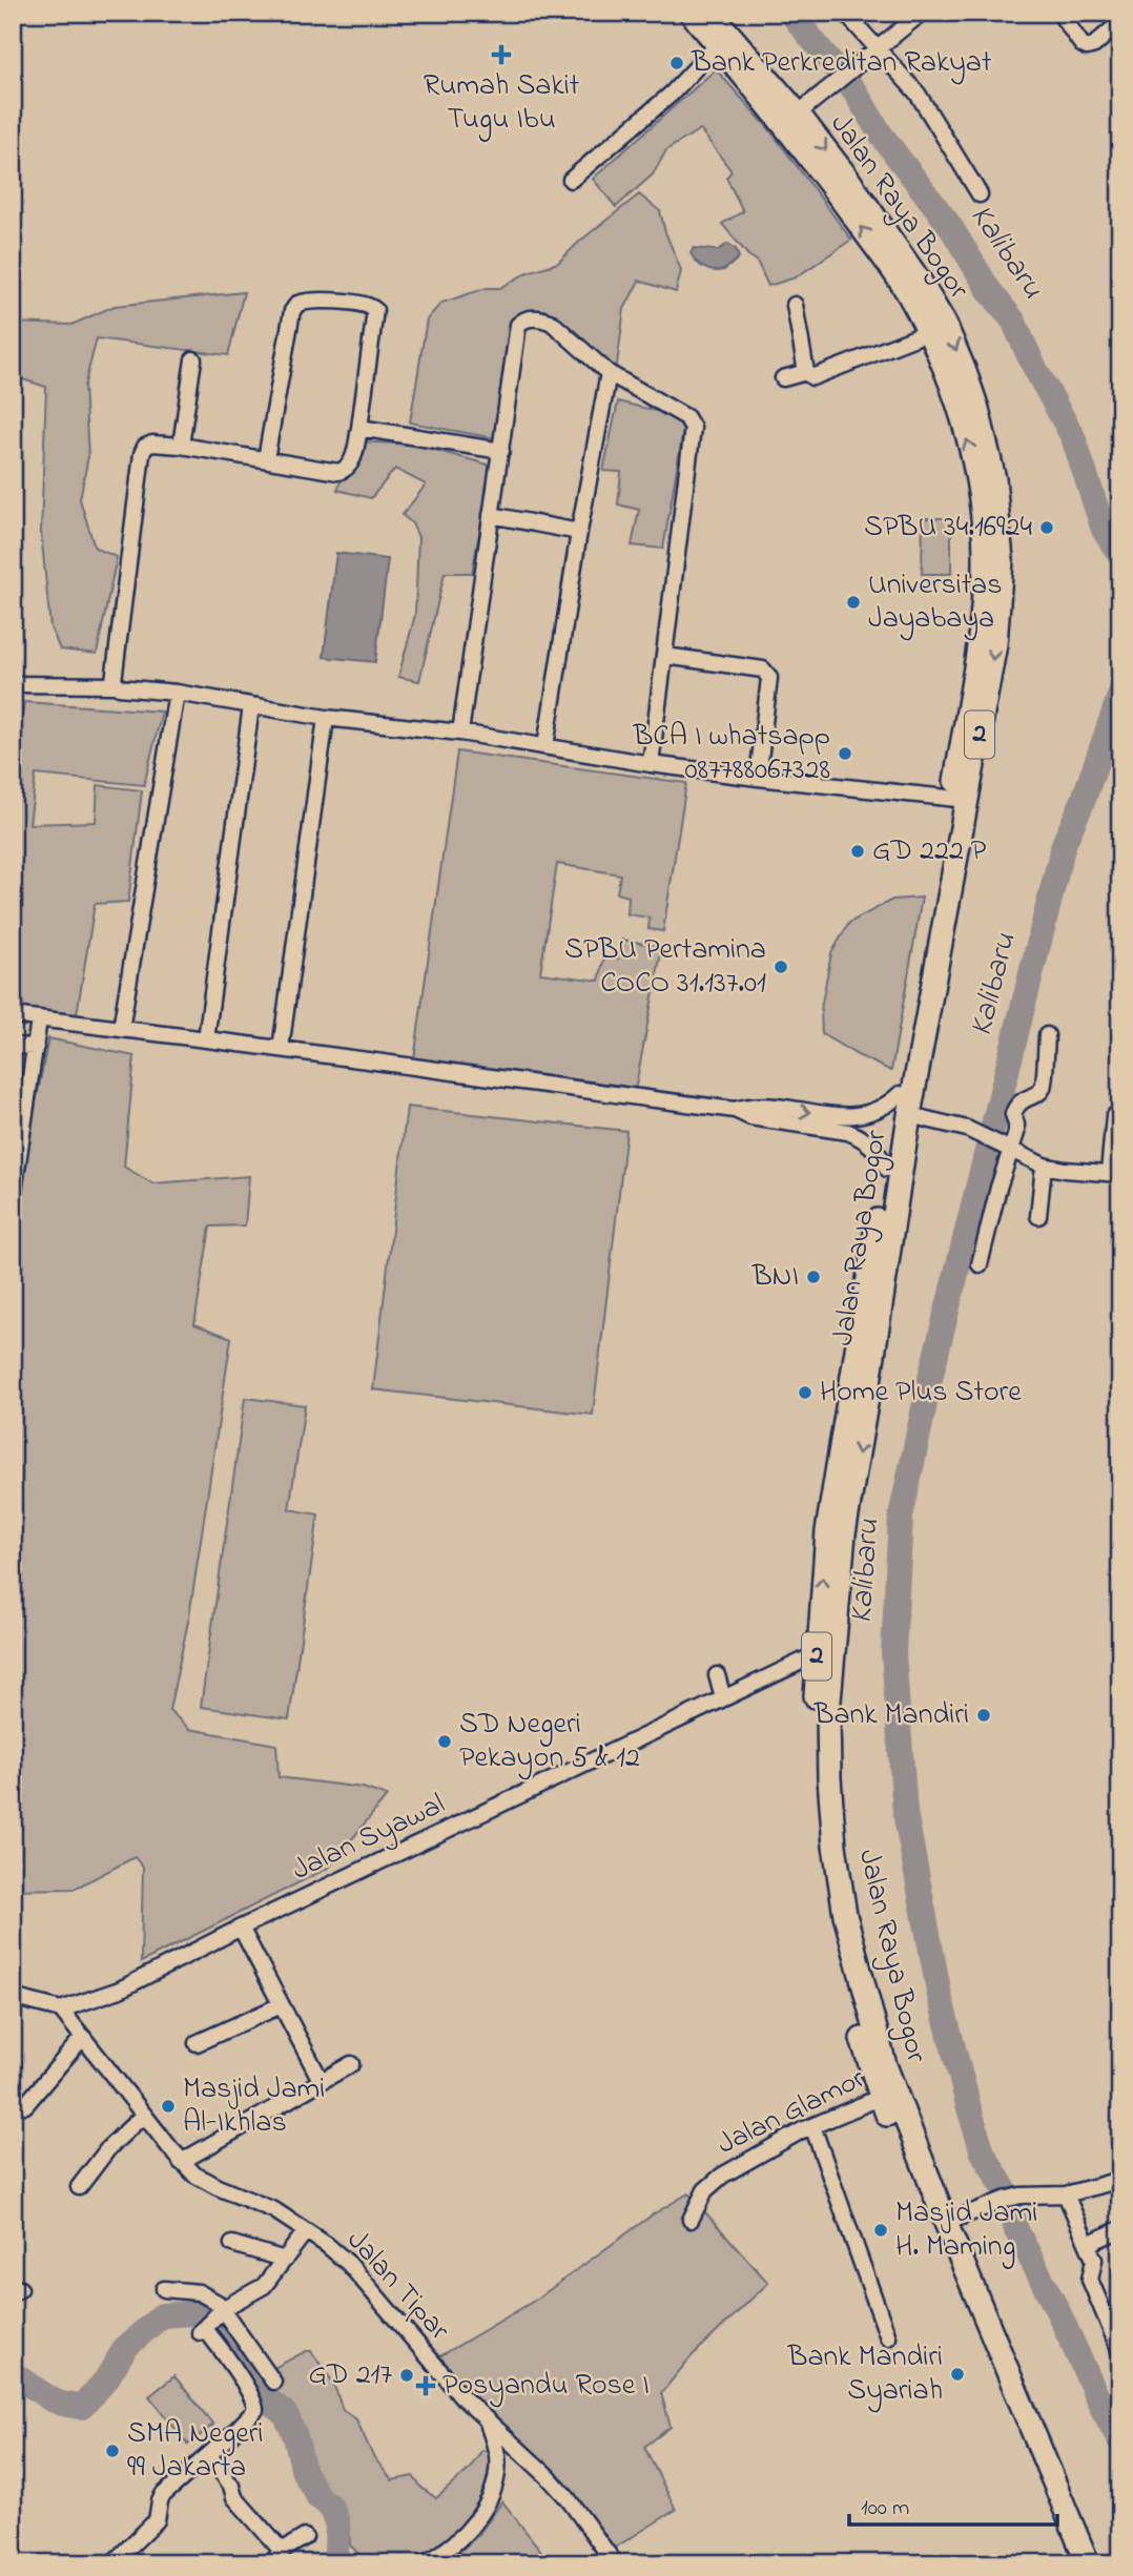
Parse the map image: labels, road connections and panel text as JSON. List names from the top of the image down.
{
  "streets": {
    "highway": ["Jalan Raya Bogor", "2"],
    "street": ["Jalan Syawal", "Jalan Glamor", "Jalan Tipar"]
  },
  "crossings": [
    ["Jalan Raya Bogor", "Jalan Syawal"],
    ["Jalan Raya Bogor", "Jalan Glamor"],
    ["Jalan Syawal", "Jalan Tipar"]
  ],
  "water": ["Kalibaru"],
  "places": {
    "health": ["Rumah Sakit Tugu Ibu", "Posyandu Rose I"],
    "other": [
      "Bank Perkreditan Rakyat",
      "SPBU 34.16924",
      "Universitas Jayabaya",
      "BCA I whatsapp 087788067328",
      "GD 222 P",
      "SPBU Pertamina COCO 31.137.01",
      "BNI",
      "Home Plus Store",
      "Bank Mandiri",
      "SD Negeri Pekayon 5 & 12",
      "Masjid Jami Al-Ikhlas",
      "Masjid Jami H. Maming",
      "Bank Mandiri Syariah",
      "GD 217",
      "SMA Negeri 99 Jakarta"
    ]
  },
  "scale_bar": "100 m"
}
